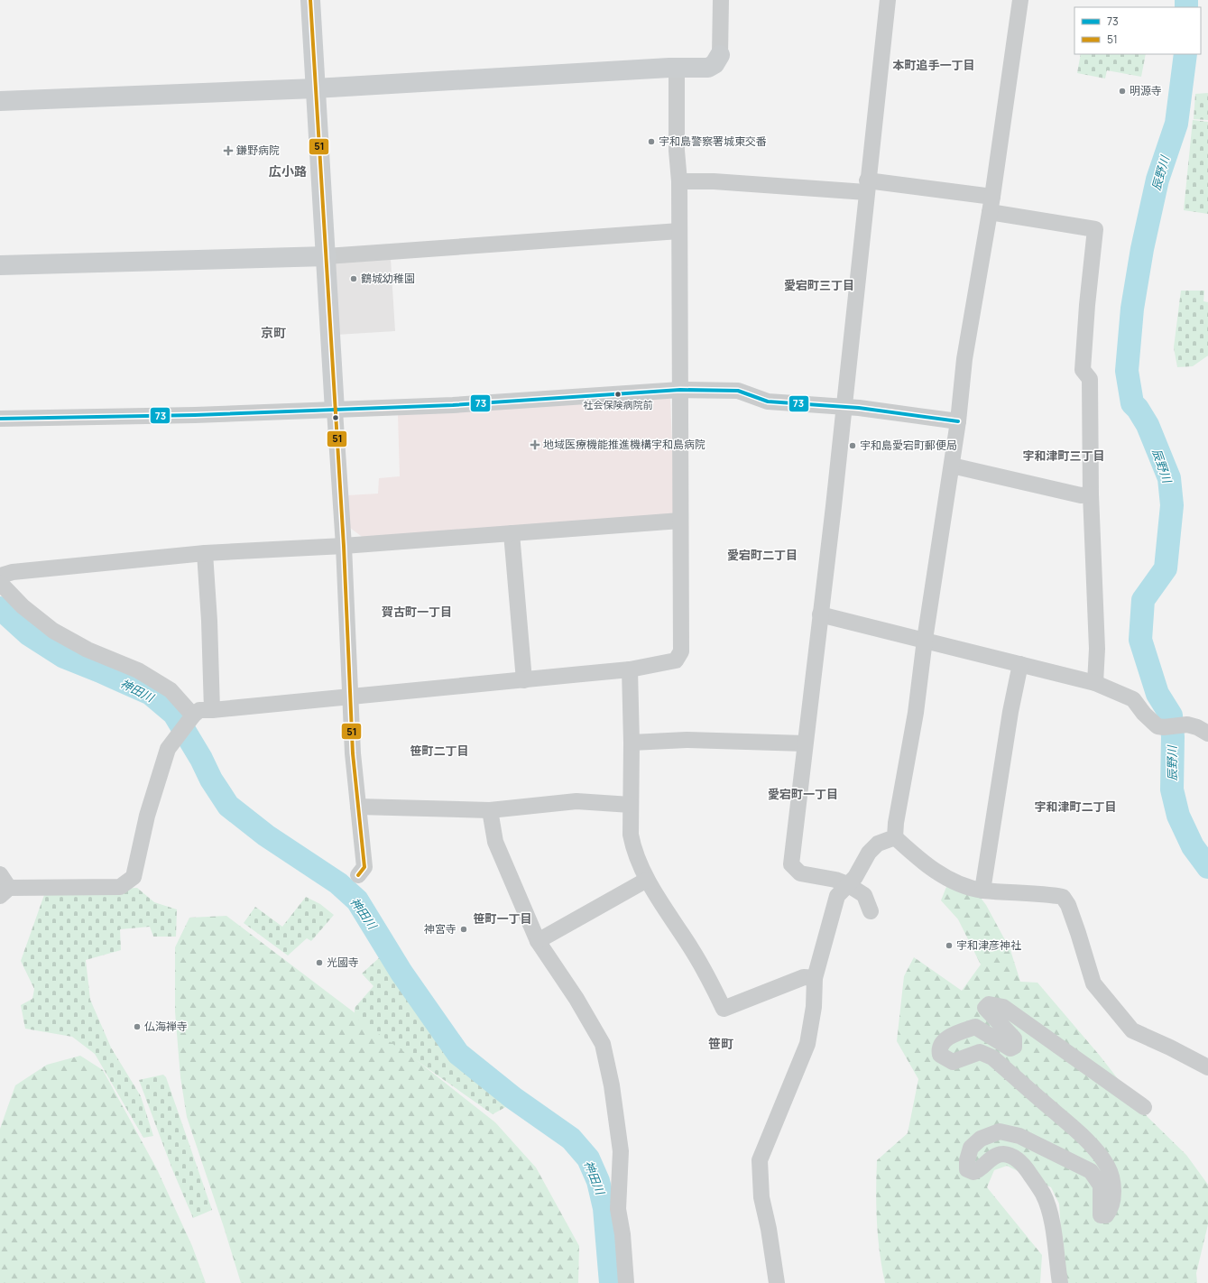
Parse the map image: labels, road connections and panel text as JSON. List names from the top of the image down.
{
  "districts": [
    "本町追手一丁目",
    "広小路",
    "愛宕町三丁目",
    "京町",
    "宇和津町三丁目",
    "愛宕町二丁目",
    "賀古町一丁目",
    "笹町二丁目",
    "愛宕町一丁目",
    "宇和津町二丁目",
    "笹町一丁目",
    "笹町"
  ],
  "water": ["辰野川", "神田川"],
  "places": {
    "other": [
      "明源寺",
      "宇和島警察署城東交番",
      "鶴城幼稚園",
      "社会保険病院前",
      "宇和島愛宕町郵便局",
      "神宮寺",
      "宇和津彦神社",
      "光國寺",
      "仏海禅寺"
    ],
    "health": ["鎌野病院", "地域医療機能推進機構宇和島病院"]
  },
  "lines": ["transit line 51", "transit line 73"],
  "legend": ["73", "51"]
}
